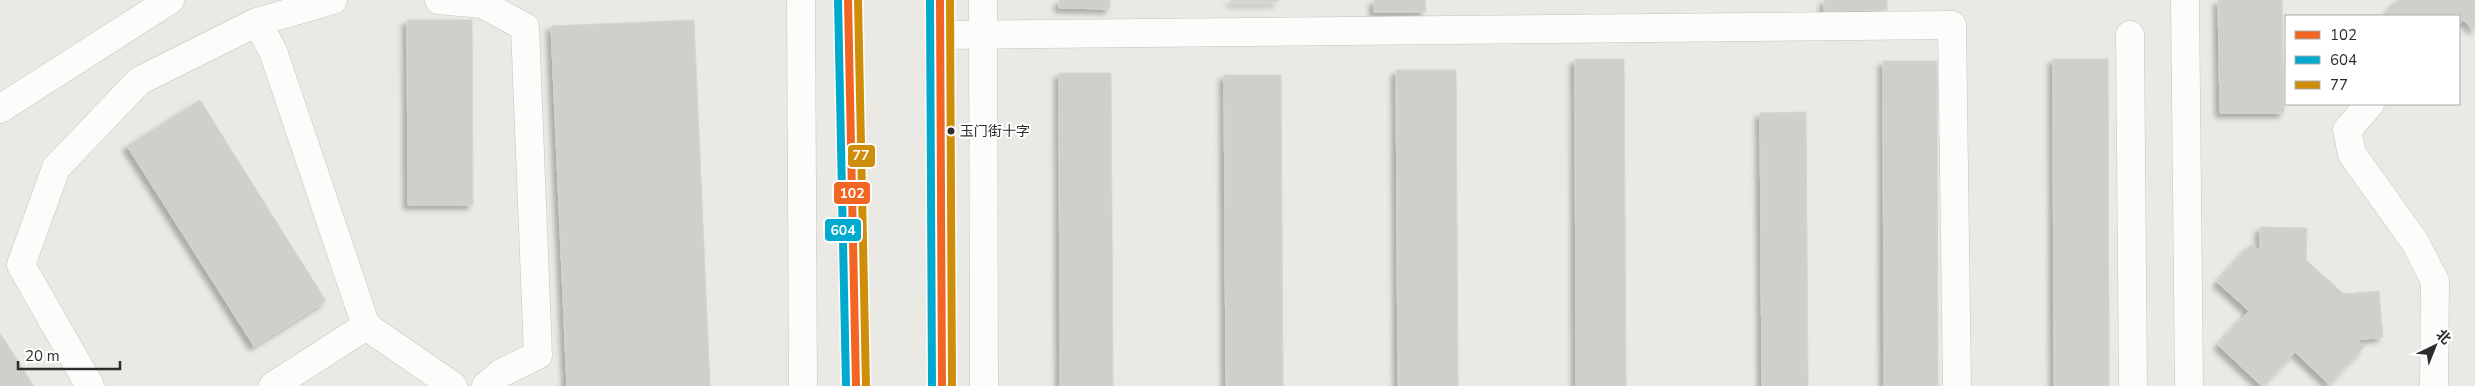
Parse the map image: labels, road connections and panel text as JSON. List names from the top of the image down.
{
  "places": ["玉门街十字"],
  "lines": ["transit line 102", "transit line 604", "transit line 77"],
  "legend": ["102", "604", "77"],
  "scale_bar": "20 m",
  "north": "top right"
}
